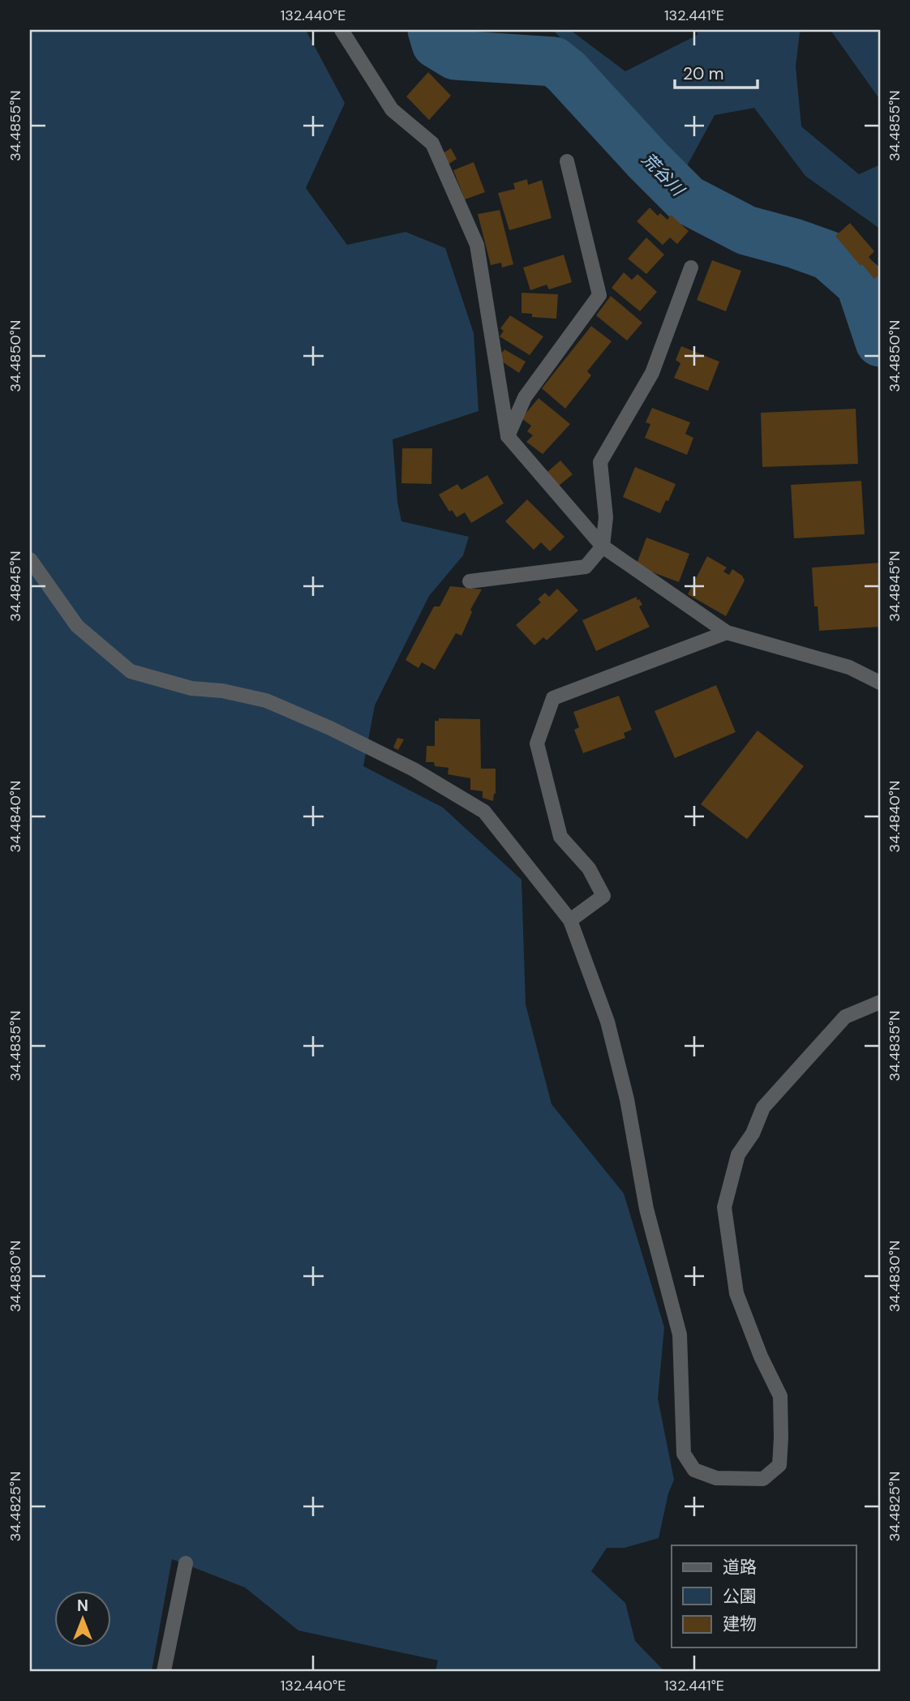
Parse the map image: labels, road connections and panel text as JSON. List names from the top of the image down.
{
  "water": ["荒谷川"],
  "legend": ["道路", "公園", "建物"],
  "scale_bar": "20 m",
  "north": "top",
  "coordinates": [
    "132.440°E",
    "132.441°E",
    "34.4855°N",
    "34.4850°N",
    "34.4845°N",
    "34.4840°N",
    "34.4835°N",
    "34.4830°N",
    "34.4825°N"
  ]
}
